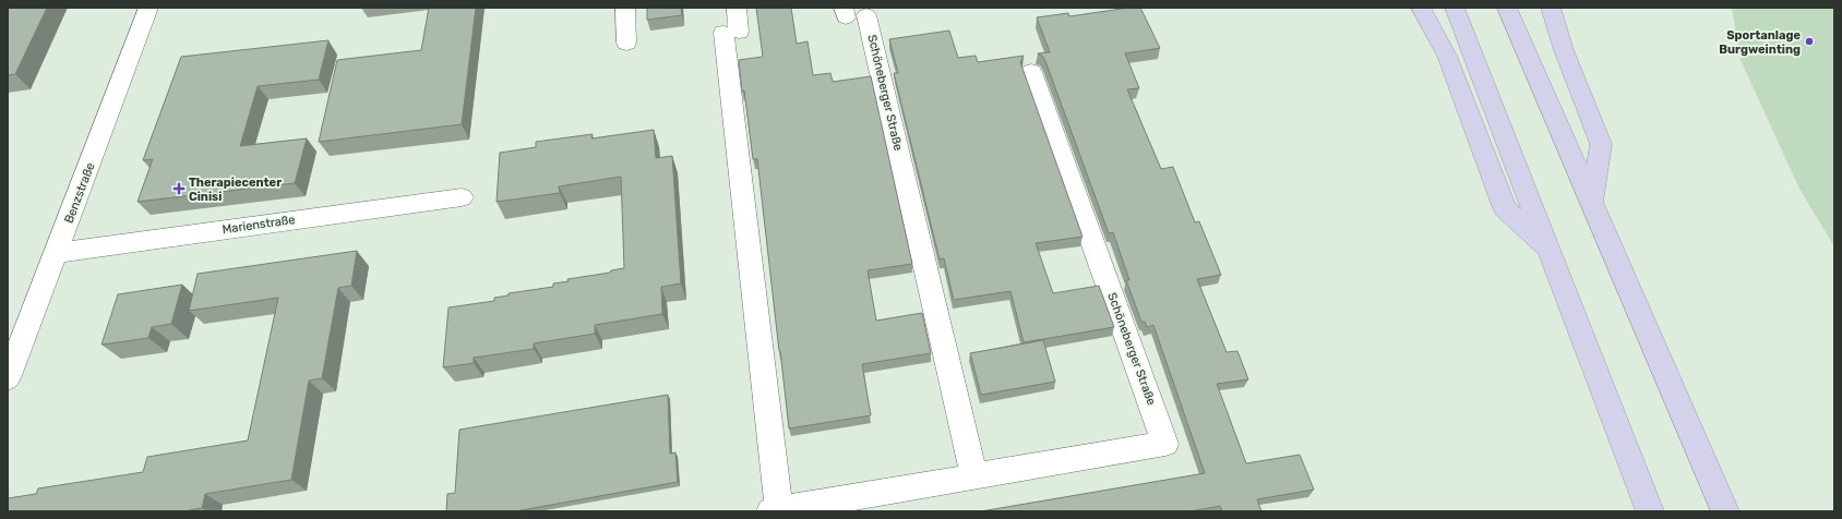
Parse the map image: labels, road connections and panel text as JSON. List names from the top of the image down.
{
  "streets": {
    "street": ["Schöneberger Straße", "Benzstraße", "Marienstraße"]
  },
  "crossings": [
    ["Benzstraße", "Marienstraße"]
  ],
  "places": {
    "other": ["Sportanlage Burgweinting"],
    "health": ["Therapiecenter Cinisi"]
  }
}
